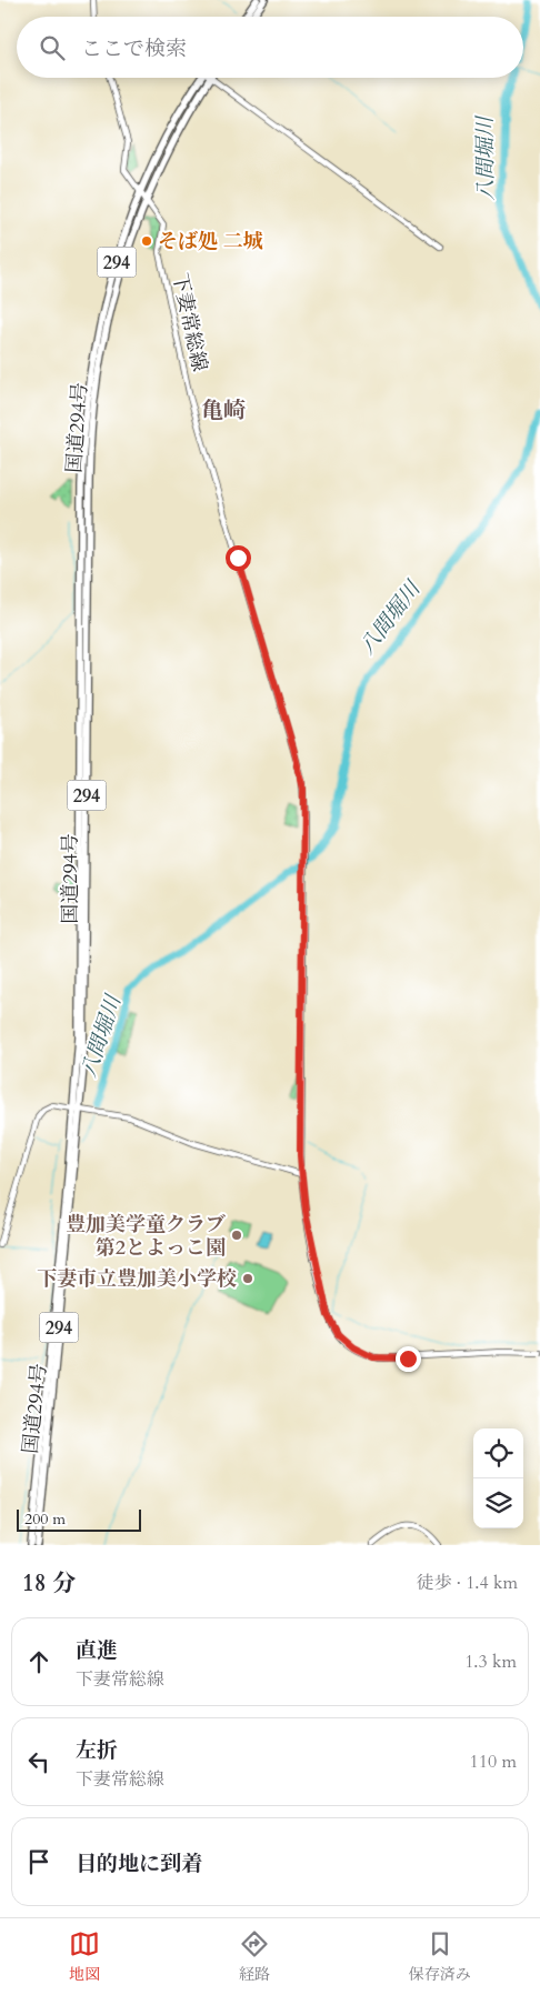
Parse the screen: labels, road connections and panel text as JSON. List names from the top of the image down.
{
  "streets": {
    "highway": ["294", "国道294号"],
    "main road": ["下妻常総線"]
  },
  "crossings": [
    ["下妻常総線", "国道294号"]
  ],
  "districts": ["亀崎"],
  "water": ["八間堀川"],
  "places": ["そば処 二城", "豊加美学童クラブ 第2とよっこ園", "下妻市立豊加美小学校"],
  "scale_bar": "200 m",
  "page": {
    "search": "ここで検索",
    "scale": "200 m",
    "heading": ["18 分", "徒歩 · 1.4 km"],
    "list": [
      ["直進", "下妻常総線", "1.3 km"],
      ["左折", "下妻常総線", "110 m"],
      "目的地に到着"
    ],
    "nav": ["地図", "経路", "保存済み"]
  }
}
